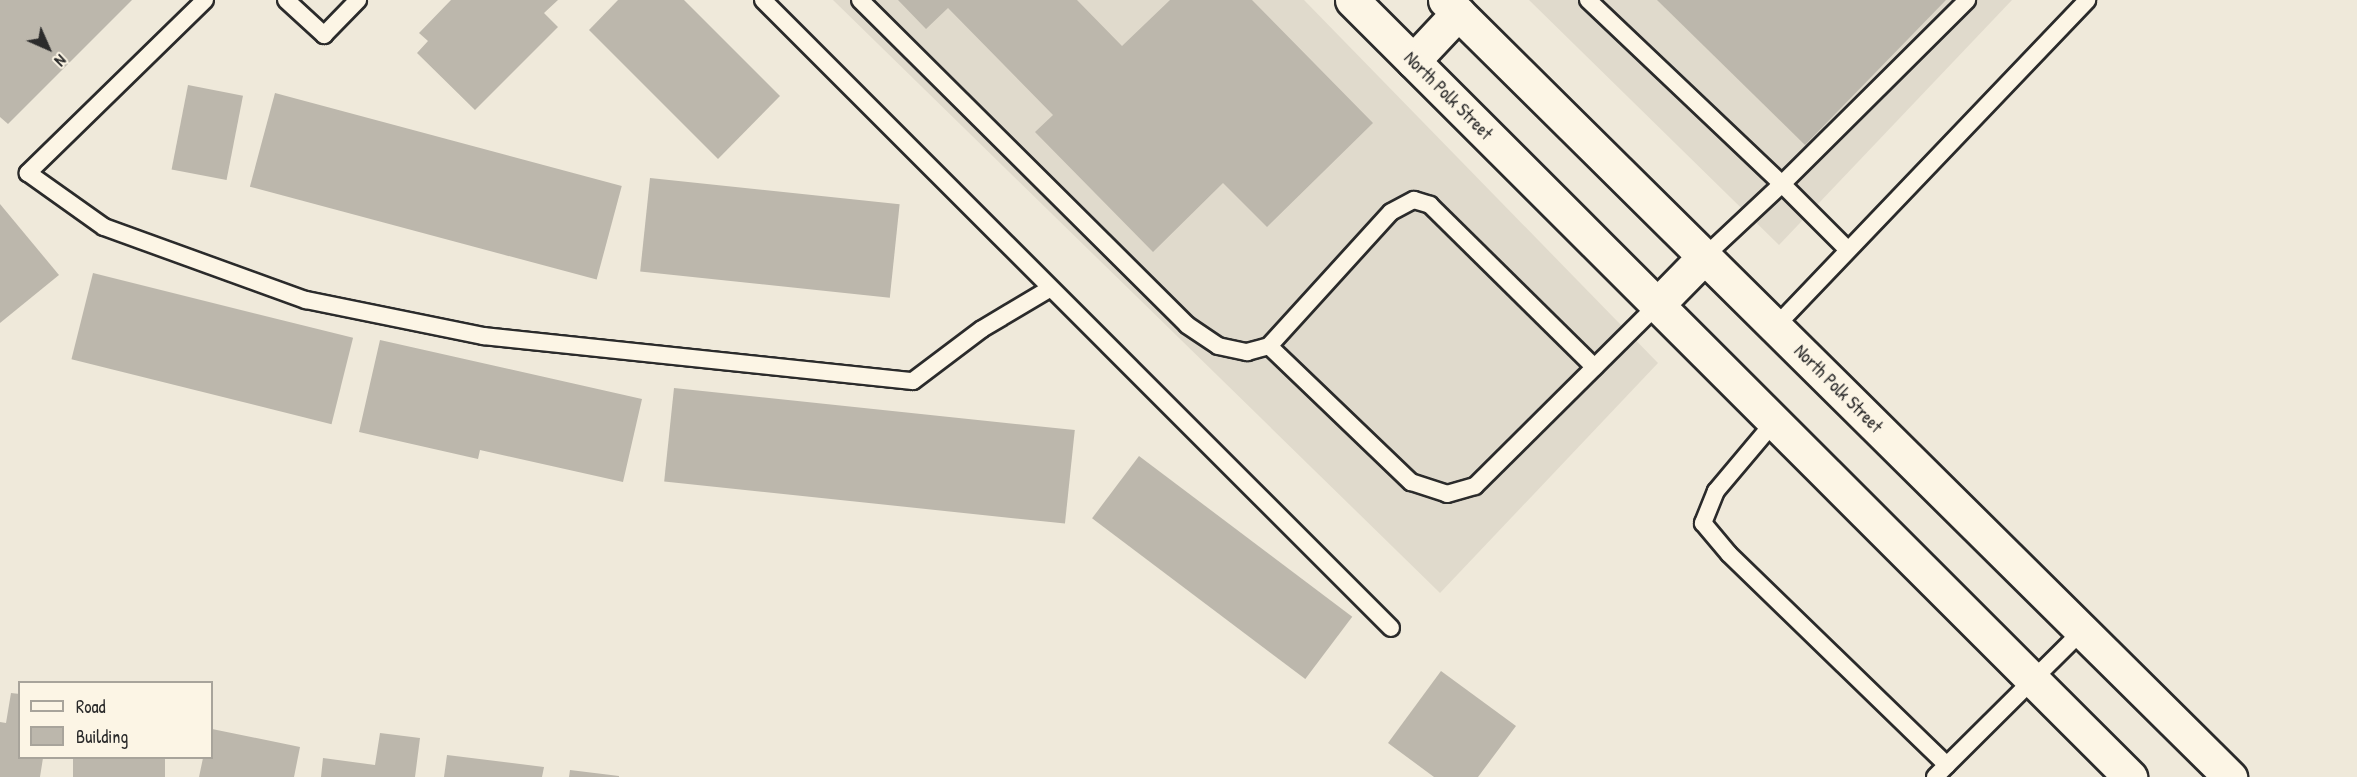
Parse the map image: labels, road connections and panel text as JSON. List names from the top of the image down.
{
  "streets": {
    "main road": ["North Polk Street"]
  },
  "legend": ["Road", "Building"],
  "north": "bottom right"
}
